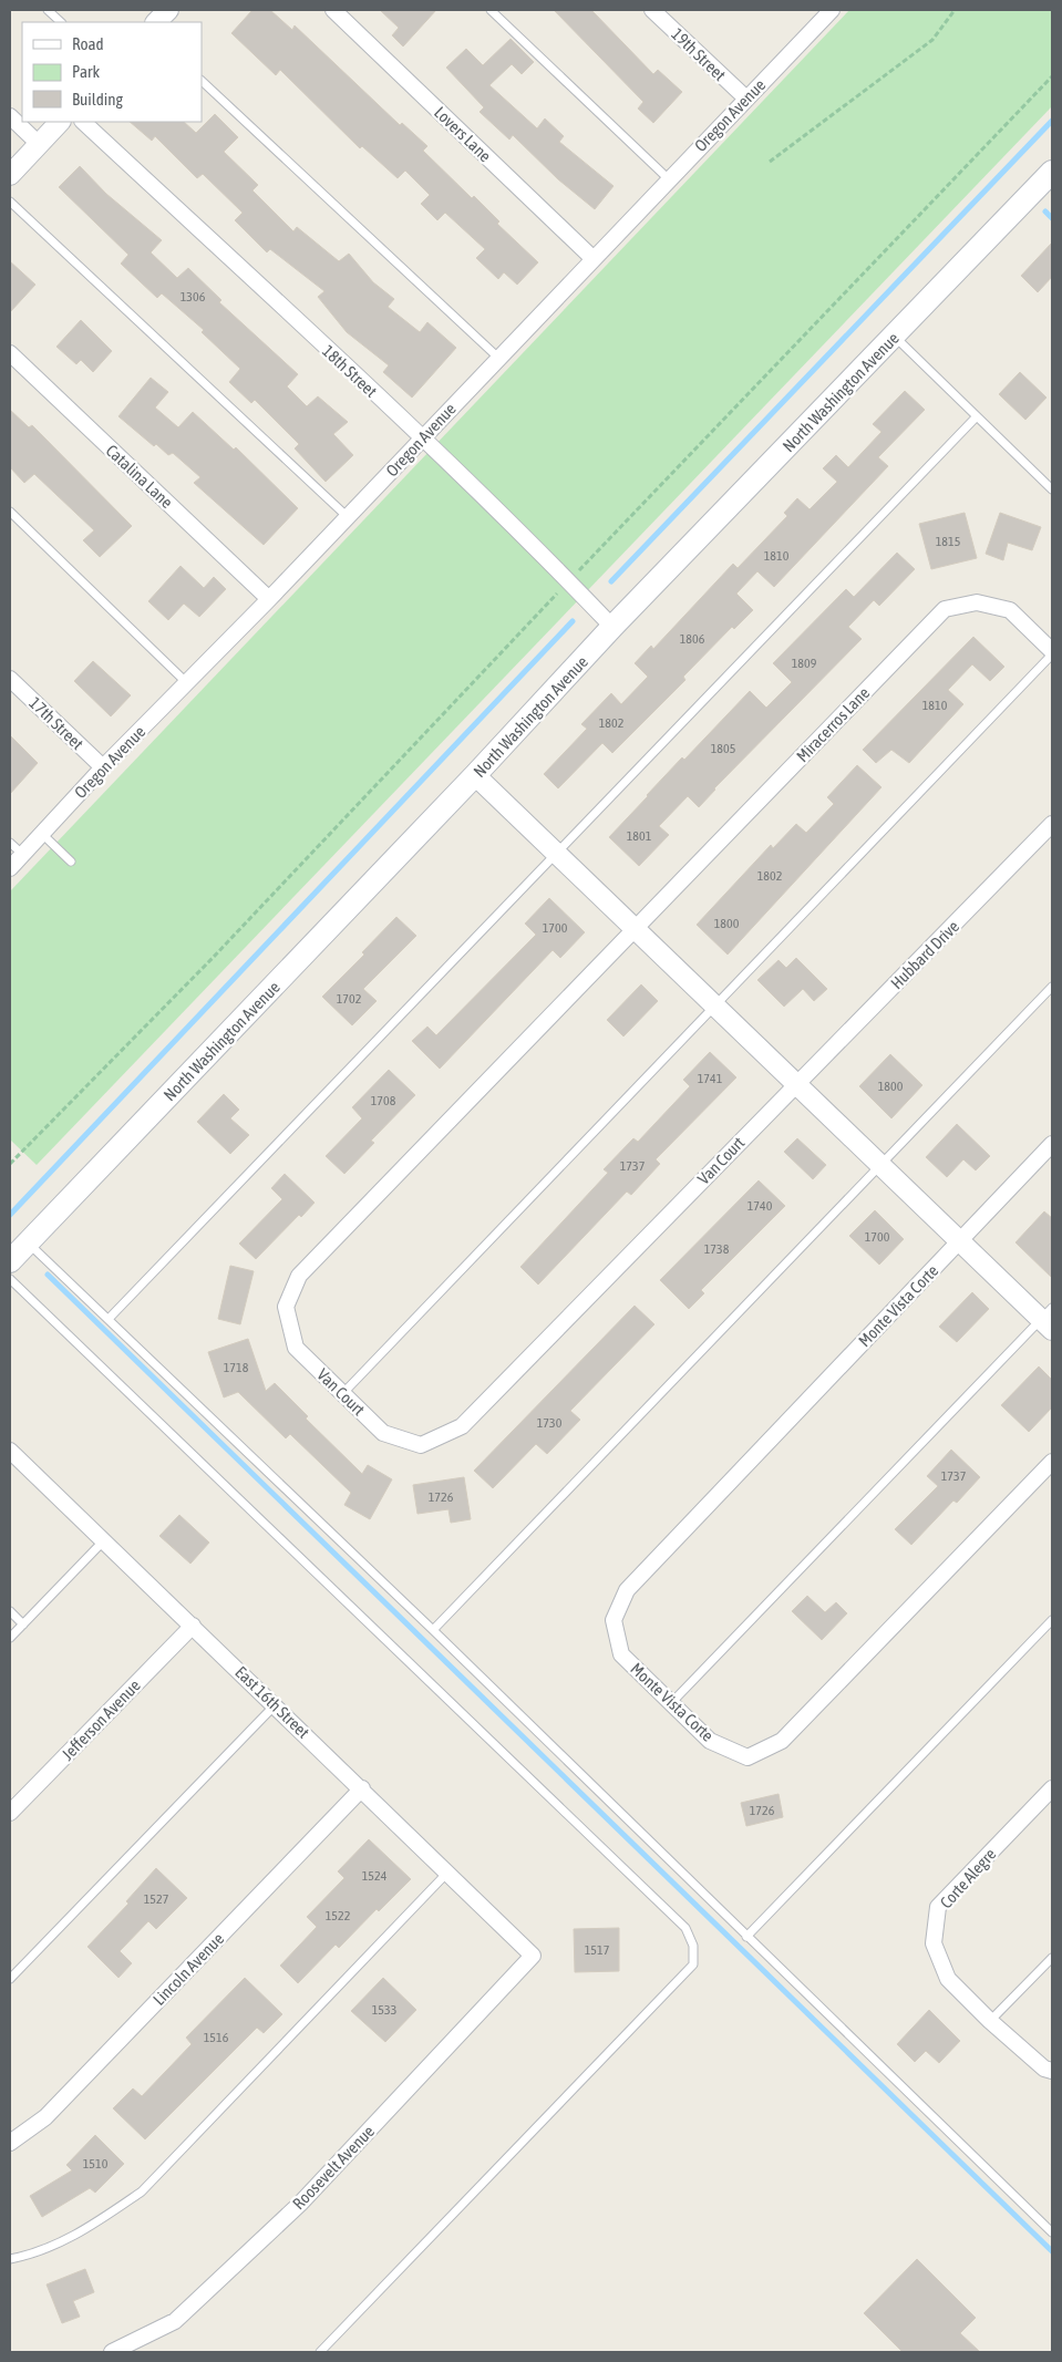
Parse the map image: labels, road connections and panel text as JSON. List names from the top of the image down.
{
  "streets": {
    "main road": ["North Washington Avenue"],
    "street": [
      "19th Street",
      "Oregon Avenue",
      "Lovers Lane",
      "18th Street",
      "Catalina Lane",
      "17th Street",
      "Miracerros Lane",
      "Hubbard Drive",
      "Van Court",
      "Monte Vista Corte",
      "East 16th Street",
      "Jefferson Avenue",
      "Corte Alegre",
      "Lincoln Avenue",
      "Roosevelt Avenue"
    ]
  },
  "crossings": [
    ["19th Street", "Oregon Avenue"],
    ["Oregon Avenue", "Lovers Lane"],
    ["Oregon Avenue", "18th Street"],
    ["Oregon Avenue", "Catalina Lane"],
    ["Oregon Avenue", "17th Street"],
    ["18th Street", "North Washington Avenue"],
    ["Miracerros Lane", "Van Court"],
    ["Hubbard Drive", "Van Court"],
    ["East 16th Street", "Jefferson Avenue"],
    ["East 16th Street", "Lincoln Avenue"],
    ["East 16th Street", "Roosevelt Avenue"]
  ],
  "house_numbers": [
    "1306",
    "1815",
    "1810",
    "1806",
    "1809",
    "1810",
    "1802",
    "1805",
    "1801",
    "1802",
    "1800",
    "1700",
    "1702",
    "1741",
    "1800",
    "1708",
    "1737",
    "1740",
    "1700",
    "1738",
    "1718",
    "1730",
    "1737",
    "1726",
    "1726",
    "1524",
    "1527",
    "1522",
    "1517",
    "1533",
    "1516",
    "1510"
  ],
  "legend": ["Road", "Park", "Building"]
}
